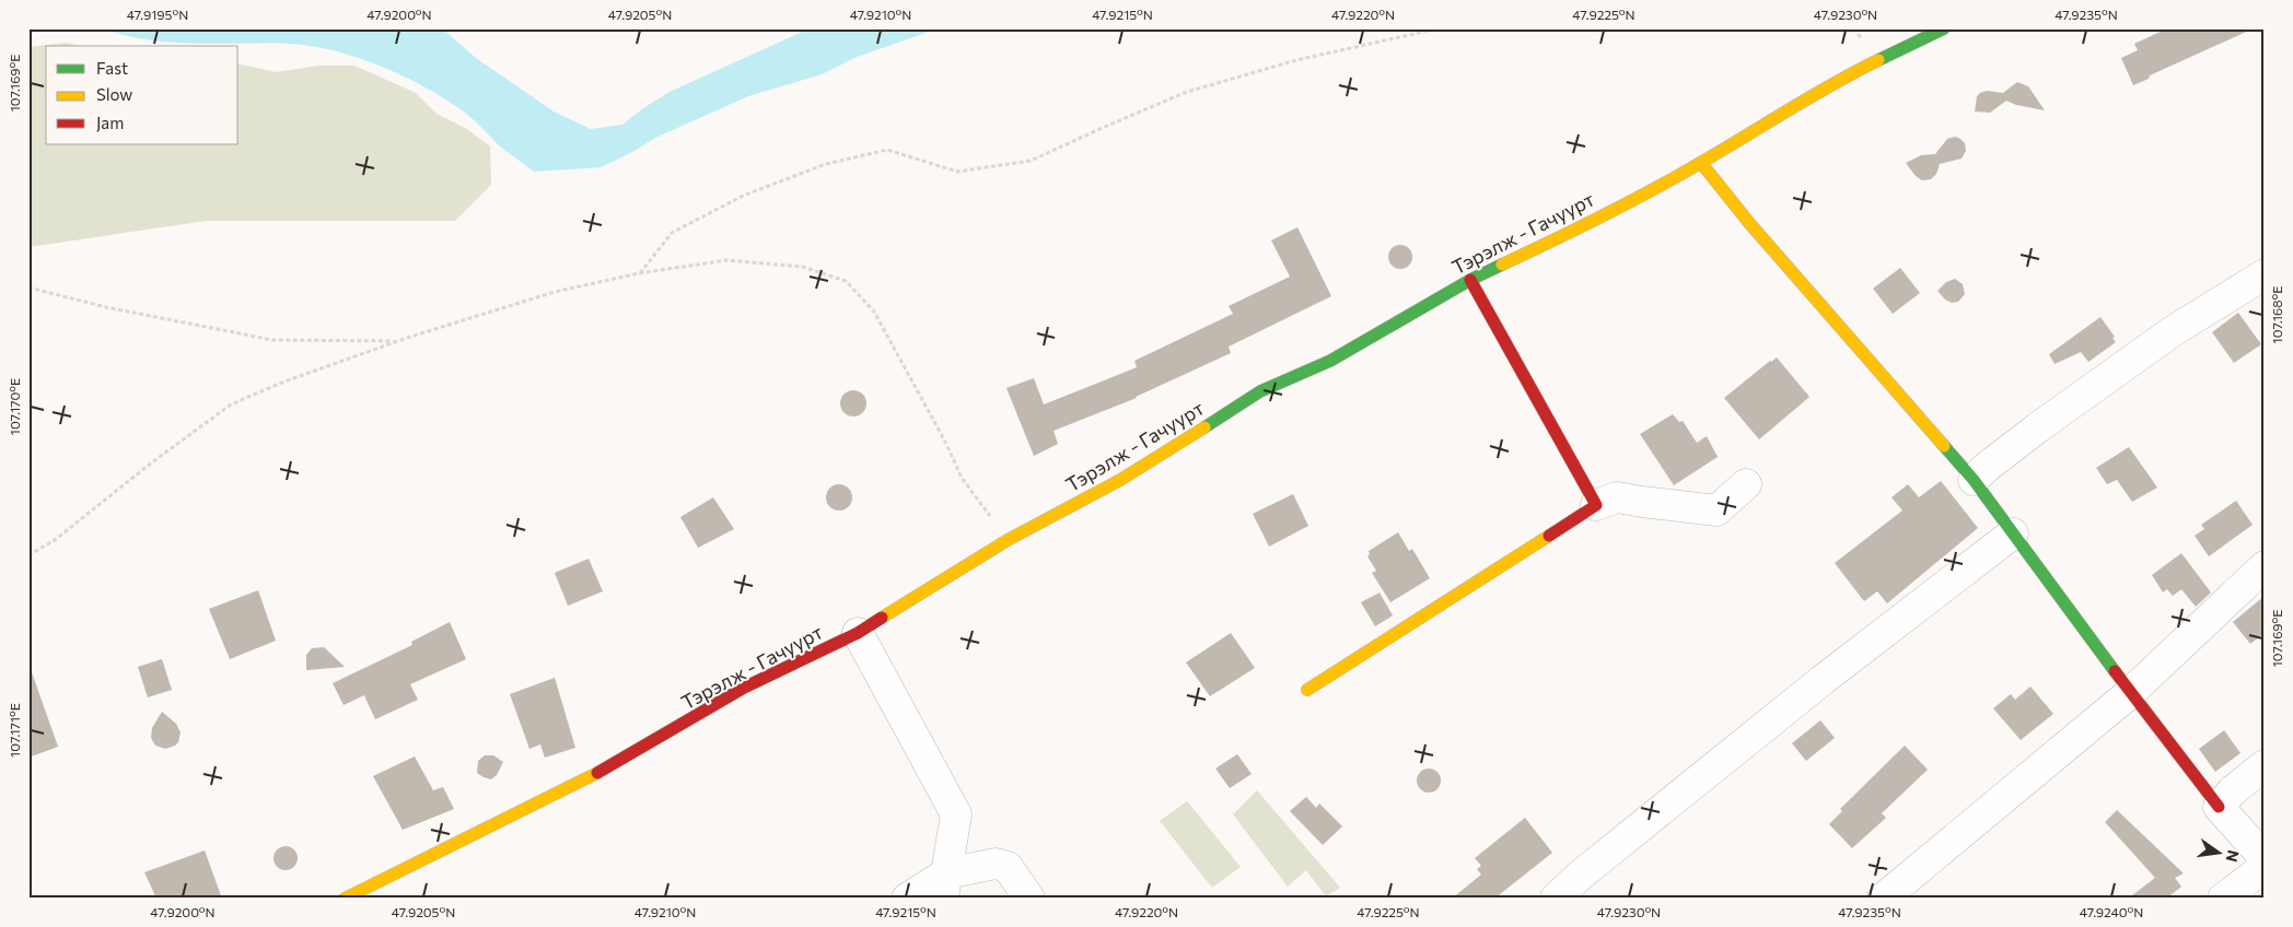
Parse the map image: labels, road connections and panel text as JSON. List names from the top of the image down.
{
  "streets": {
    "main road": ["Тэрэлж - Гачуурт"]
  },
  "legend": ["Fast", "Slow", "Jam"],
  "north": "right",
  "coordinates": [
    "47.9195°N",
    "47.9200°N",
    "47.9205°N",
    "47.9210°N",
    "47.9215°N",
    "47.9220°N",
    "47.9225°N",
    "47.9230°N",
    "47.9235°N",
    "107.169°E",
    "107.168°E",
    "107.170°E",
    "107.171°E",
    "47.9240°N"
  ]
}
